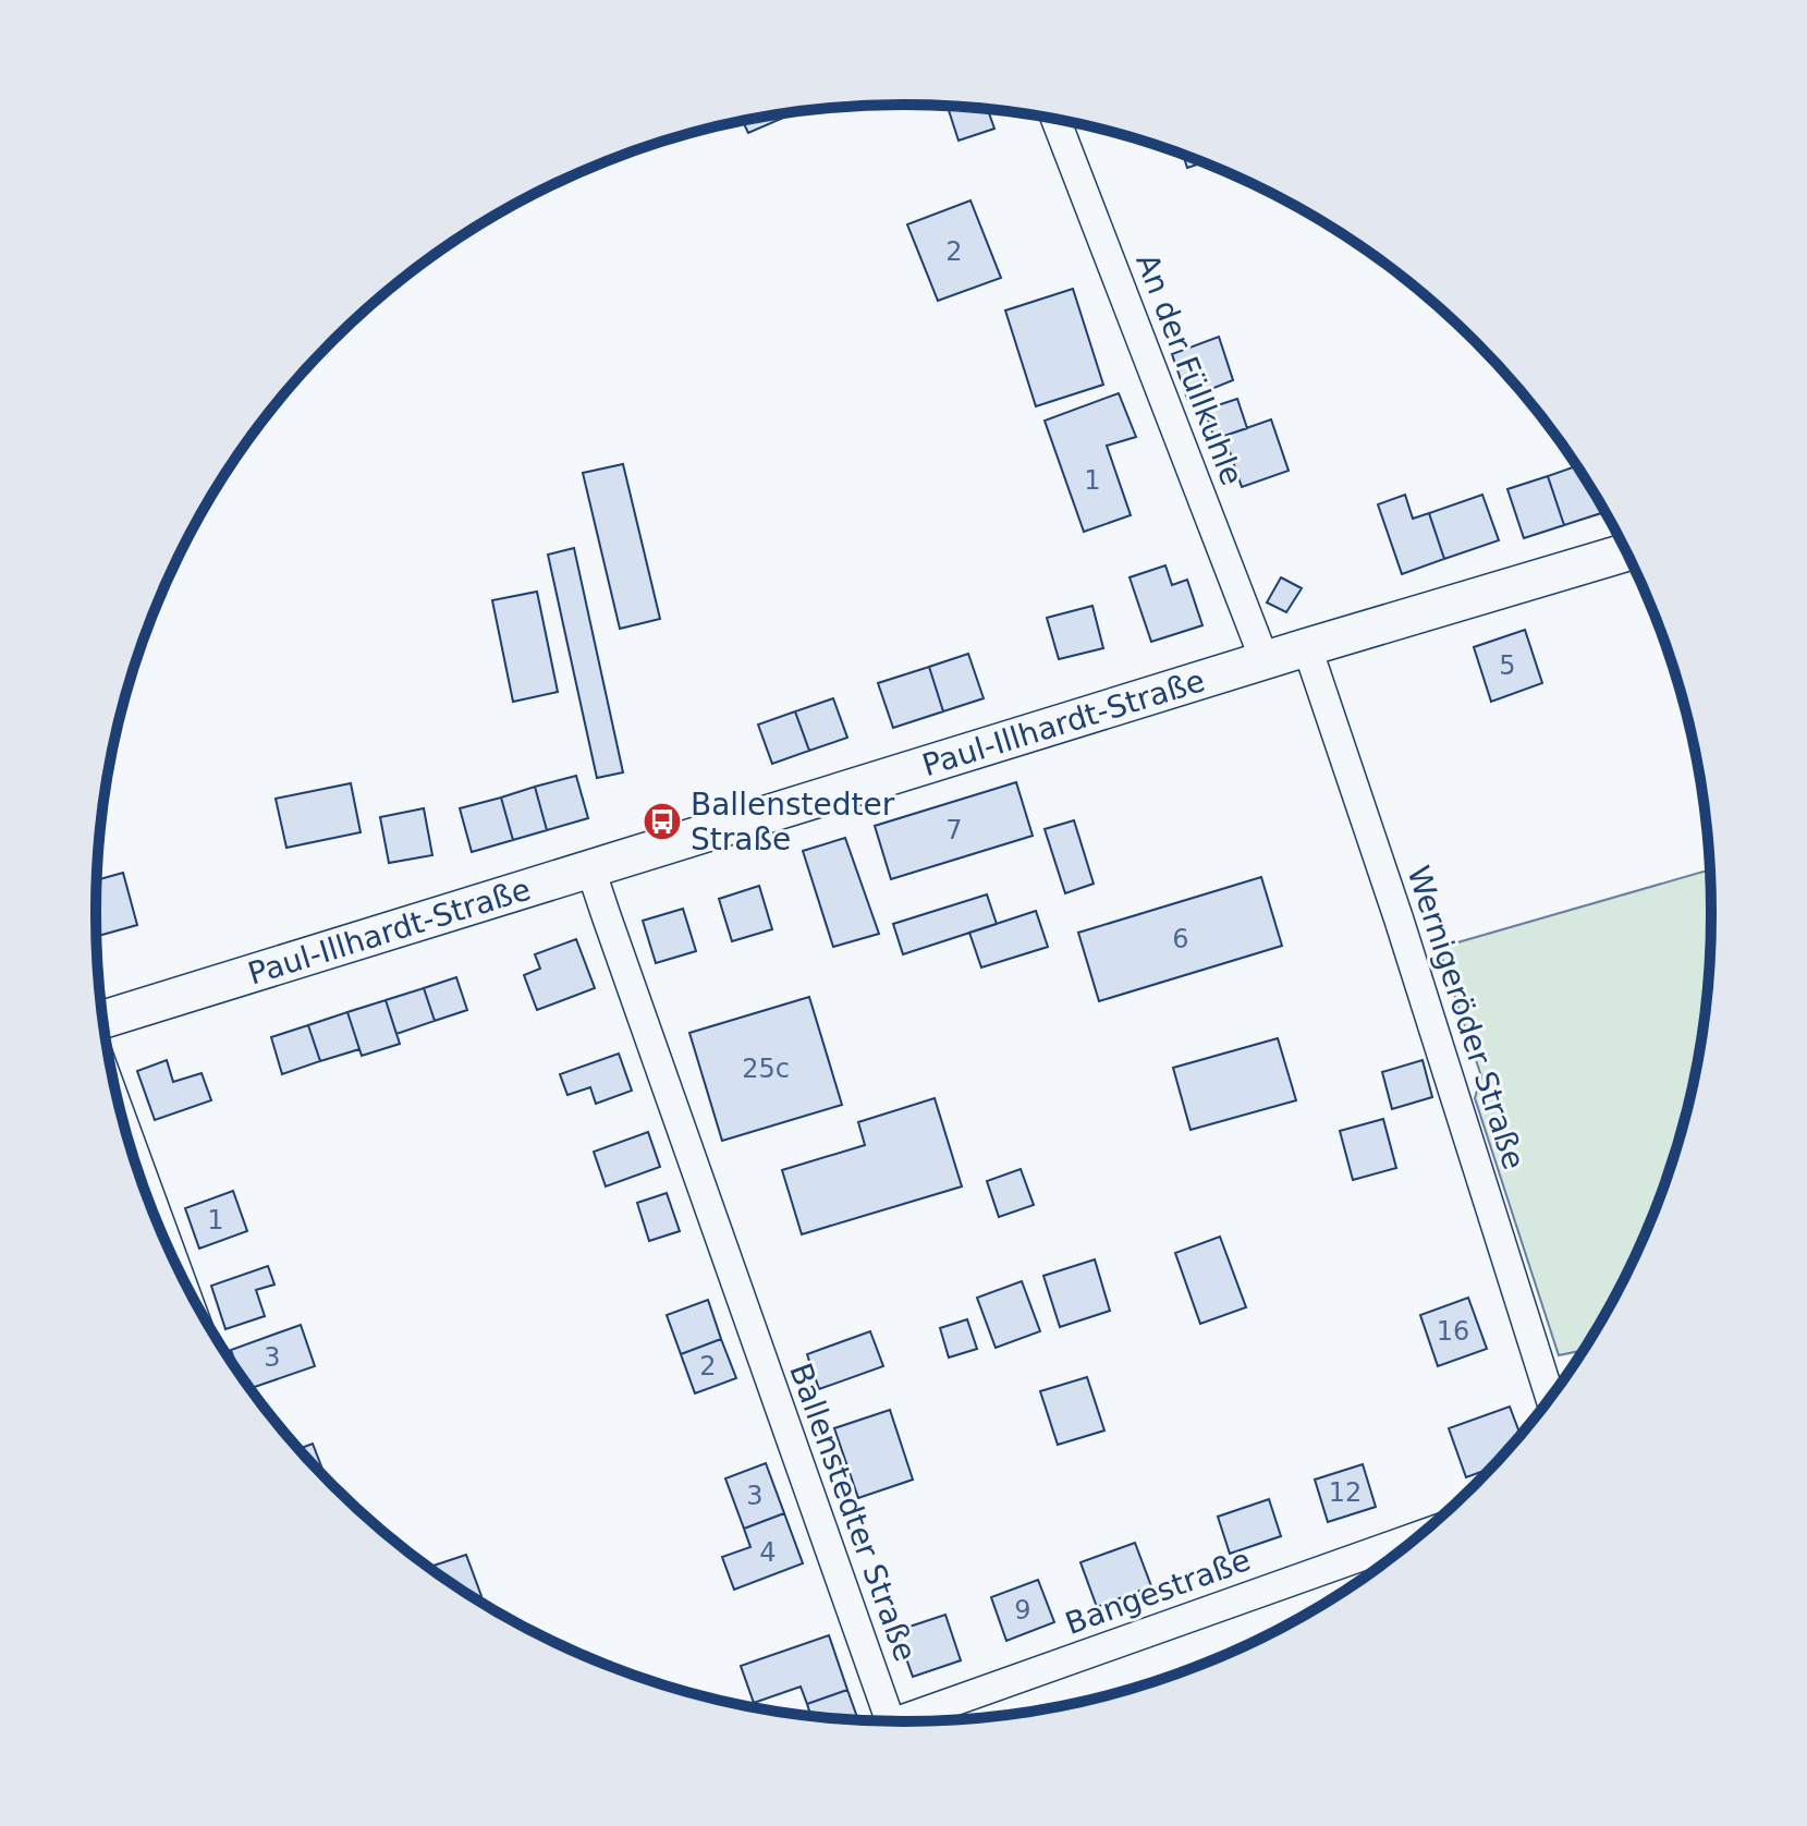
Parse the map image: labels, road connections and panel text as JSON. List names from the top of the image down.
{
  "streets": {
    "street": [
      "An der Füllkuhle",
      "Paul-Illhardt-Straße",
      "Wernigeröder Straße",
      "Ballenstedter Straße",
      "Bangestraße"
    ]
  },
  "crossings": [
    ["An der Füllkuhle", "Paul-Illhardt-Straße"],
    ["Paul-Illhardt-Straße", "Wernigeröder Straße"],
    ["Paul-Illhardt-Straße", "Ballenstedter Straße"]
  ],
  "places": {
    "bus stop": ["Ballenstedter Straße"]
  },
  "house_numbers": [
    "2",
    "1",
    "5",
    "7",
    "6",
    "25c",
    "1",
    "16",
    "3",
    "2",
    "12",
    "3",
    "4",
    "9"
  ]
}
